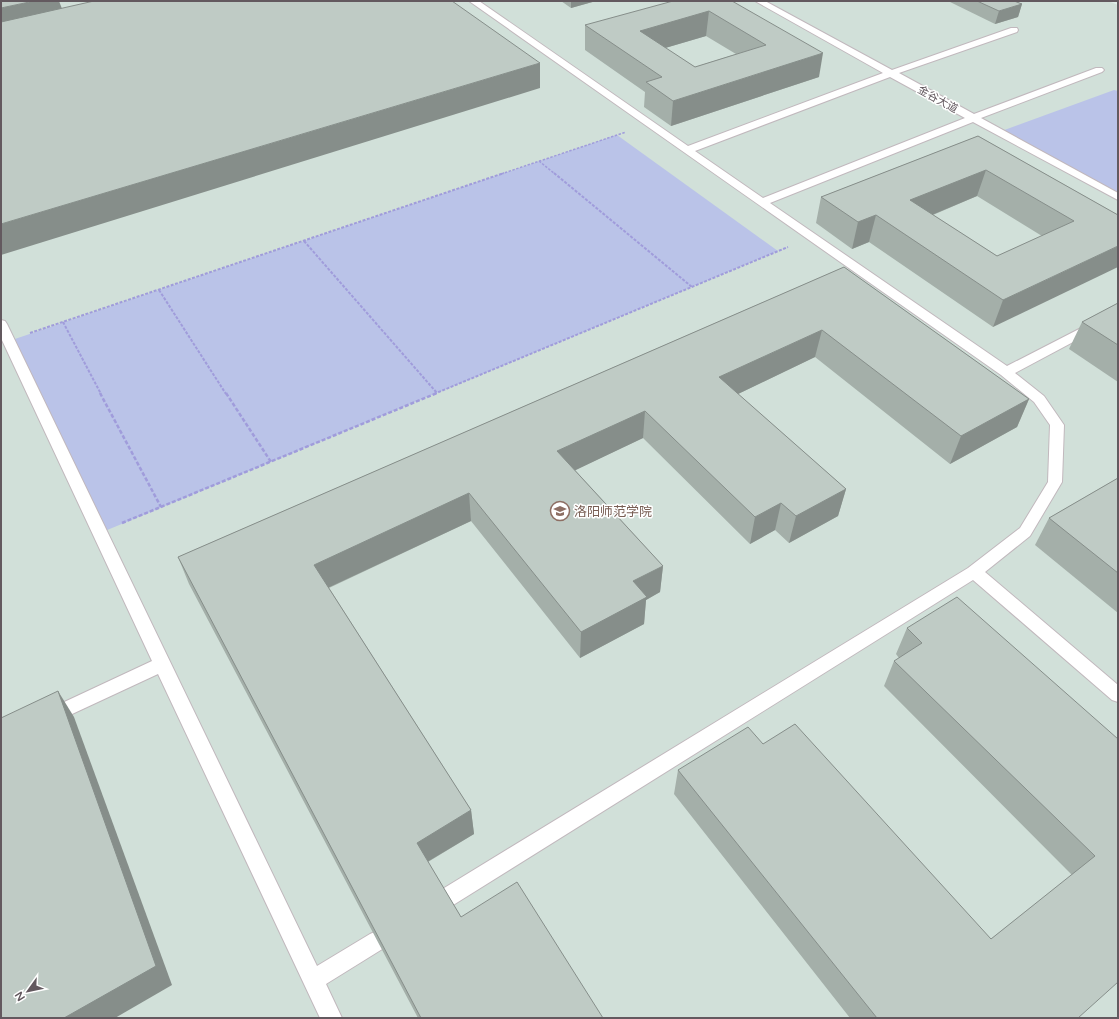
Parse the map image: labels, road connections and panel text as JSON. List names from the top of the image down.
{
  "streets": {
    "lane": ["金谷大道"]
  },
  "places": {
    "school or university": ["洛阳师范学院"]
  },
  "north": "bottom left"
}
